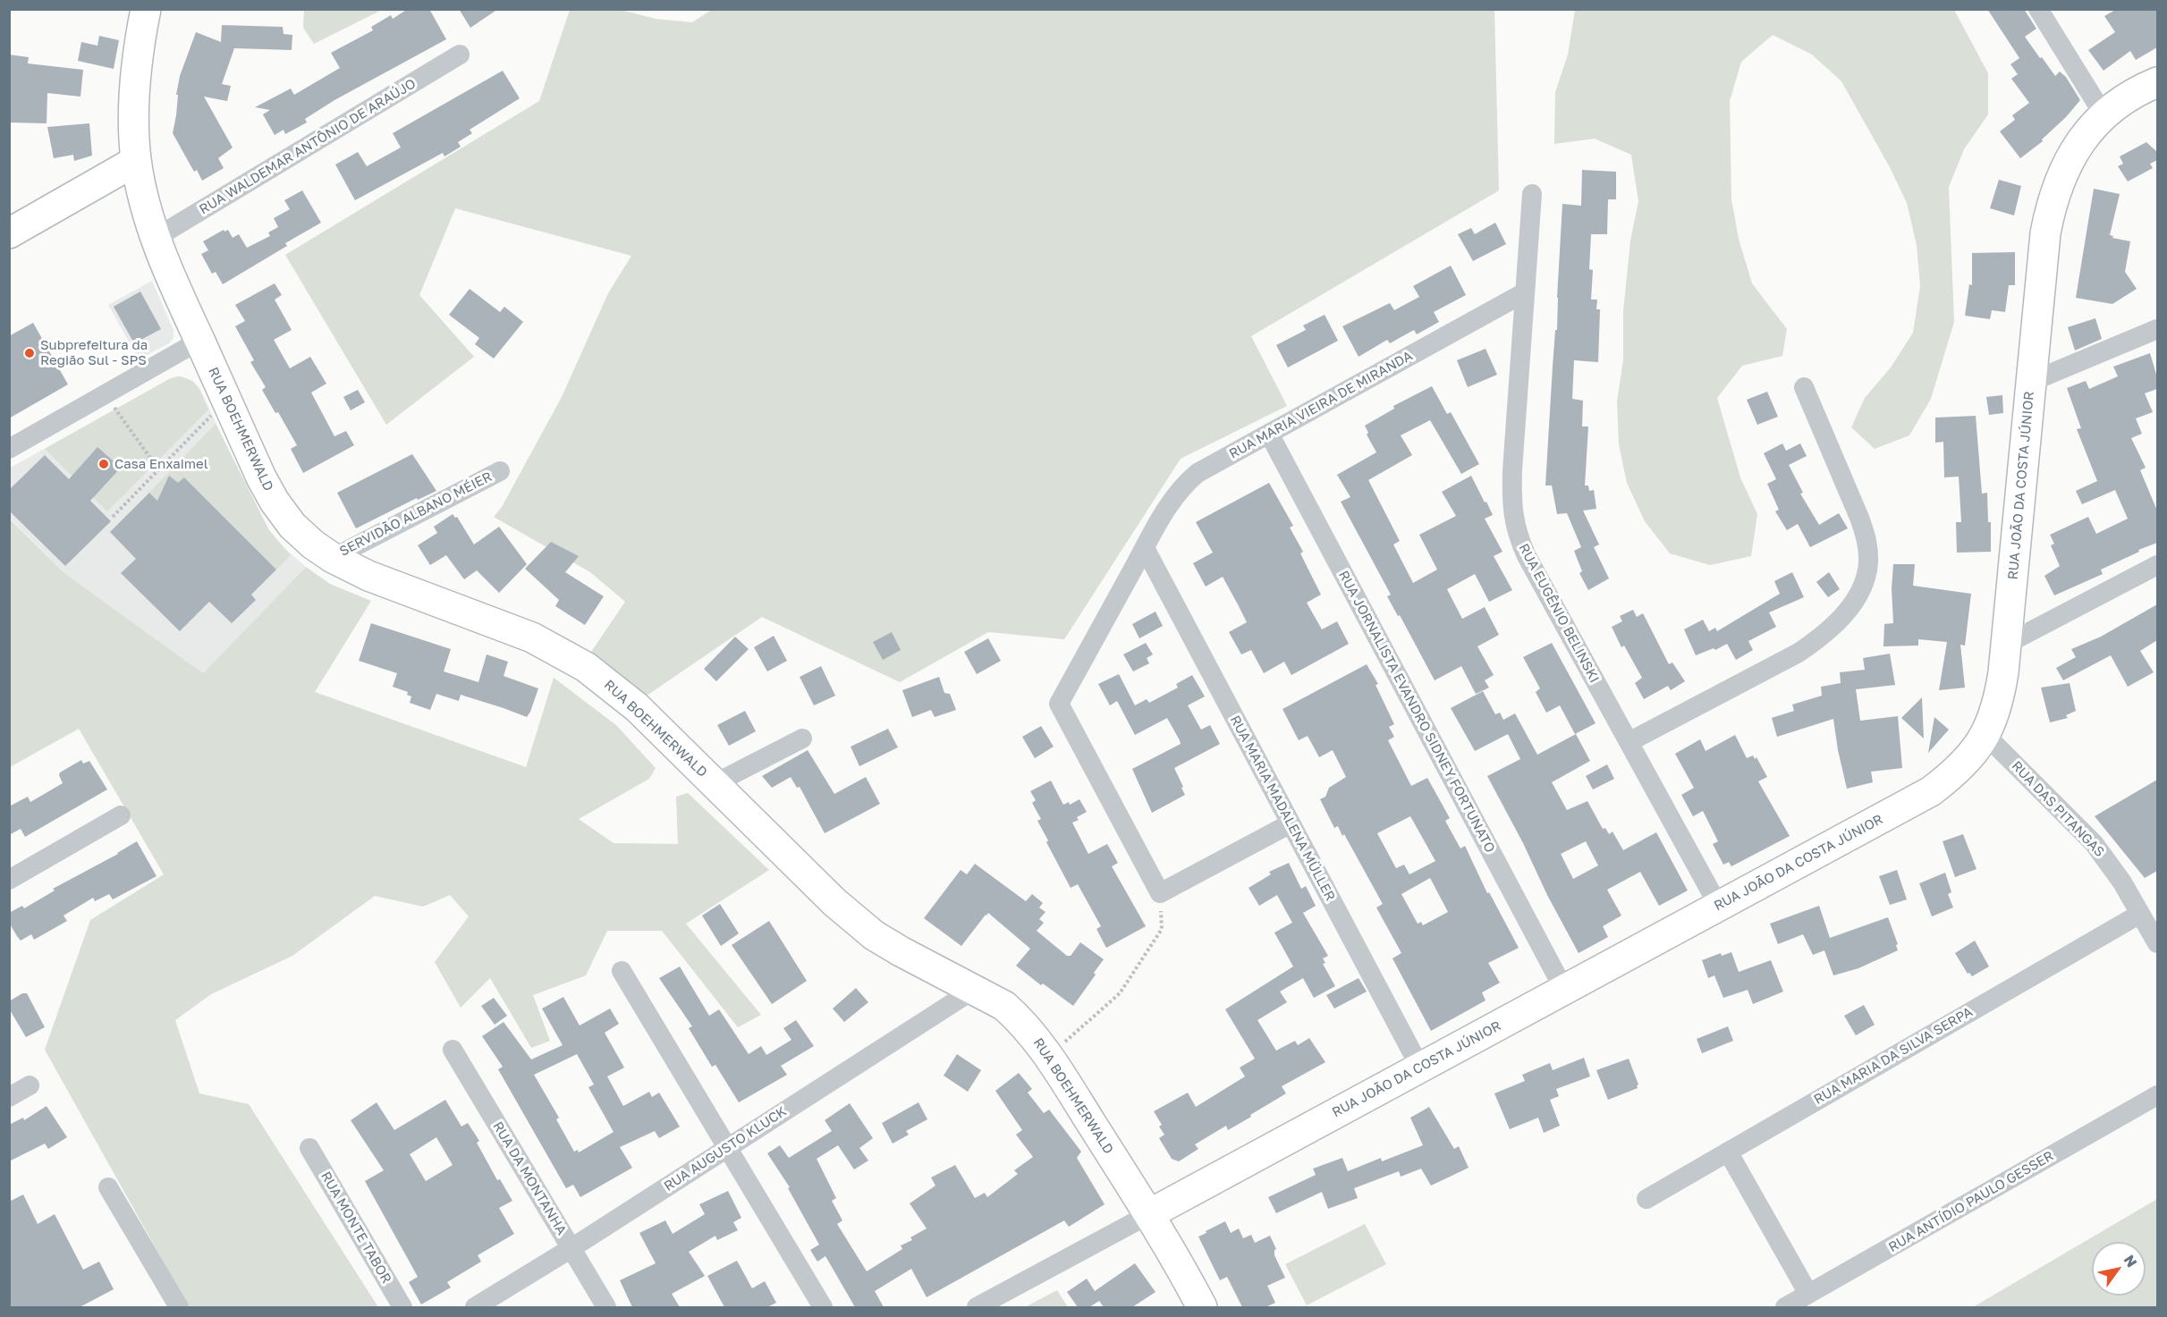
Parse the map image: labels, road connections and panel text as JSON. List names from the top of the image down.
{
  "streets": {
    "main road": ["RUA BOEHMERWALD", "RUA JOÃO DA COSTA JÚNIOR"],
    "street": [
      "RUA WALDEMAR ANTÔNIO DE ARAÚJO",
      "RUA MARIA VIEIRA DE MIRANDA",
      "SERVIDÃO ALBANO MÉIER",
      "RUA EUGÊNIO BELINSKI",
      "RUA JORNALISTA EVANDRO SIDNEY FORTUNATO",
      "RUA MARIA MADALENA MÜLLER",
      "RUA DAS PITANGAS",
      "RUA MARIA DA SILVA SERPA",
      "RUA AUGUSTO KLUCK",
      "RUA DA MONTANHA",
      "RUA ANTÍDIO PAULO GESSER",
      "RUA MONTE TABOR"
    ]
  },
  "crossings": [
    ["RUA WALDEMAR ANTÔNIO DE ARAÚJO", "RUA BOEHMERWALD"],
    ["RUA MARIA VIEIRA DE MIRANDA", "RUA EUGÊNIO BELINSKI"],
    ["RUA MARIA VIEIRA DE MIRANDA", "RUA JORNALISTA EVANDRO SIDNEY FORTUNATO"],
    ["RUA MARIA VIEIRA DE MIRANDA", "RUA MARIA MADALENA MÜLLER"],
    ["RUA BOEHMERWALD", "RUA JOÃO DA COSTA JÚNIOR"],
    ["RUA BOEHMERWALD", "SERVIDÃO ALBANO MÉIER"],
    ["RUA BOEHMERWALD", "RUA AUGUSTO KLUCK"],
    ["RUA JOÃO DA COSTA JÚNIOR", "RUA EUGÊNIO BELINSKI"],
    ["RUA JOÃO DA COSTA JÚNIOR", "RUA JORNALISTA EVANDRO SIDNEY FORTUNATO"],
    ["RUA JOÃO DA COSTA JÚNIOR", "RUA MARIA MADALENA MÜLLER"],
    ["RUA JOÃO DA COSTA JÚNIOR", "RUA DAS PITANGAS"],
    ["RUA DAS PITANGAS", "RUA MARIA DA SILVA SERPA"],
    ["RUA AUGUSTO KLUCK", "RUA DA MONTANHA"]
  ],
  "places": ["Subprefeitura da Região Sul - SPS", "Casa Enxaimel"],
  "north": "top right"
}
